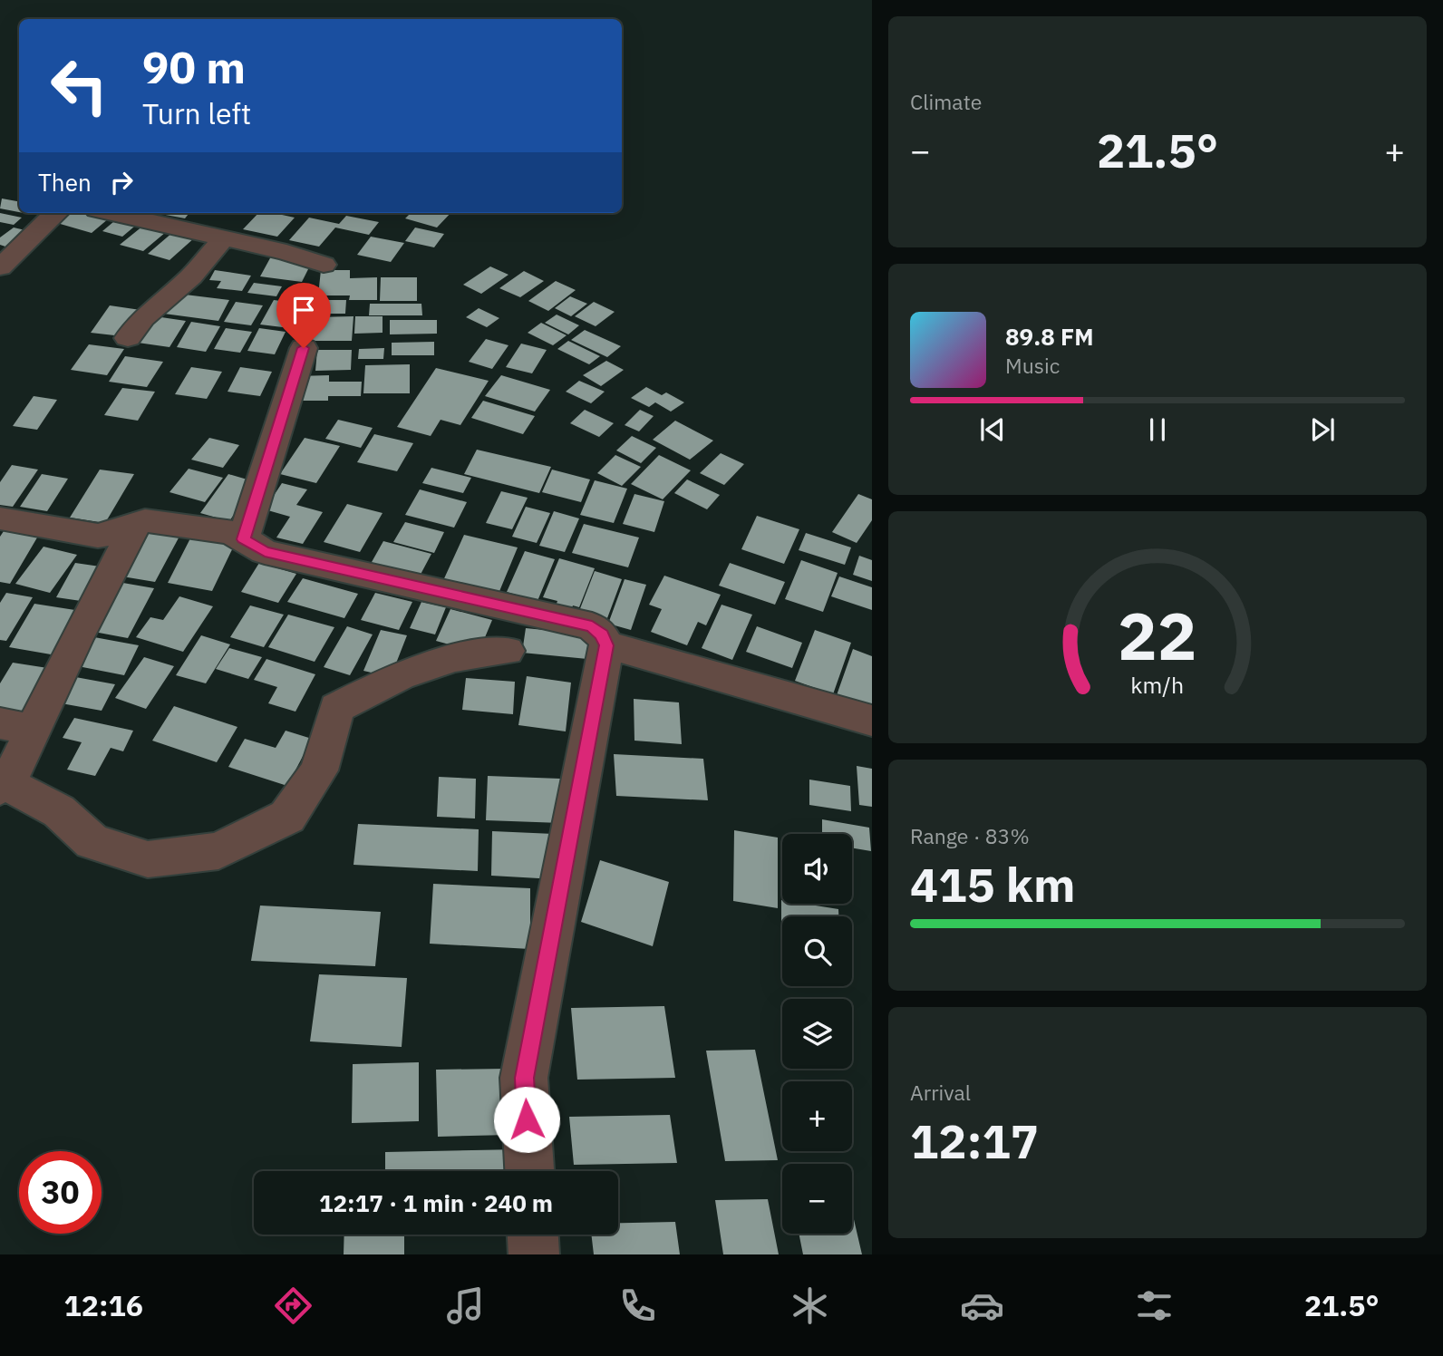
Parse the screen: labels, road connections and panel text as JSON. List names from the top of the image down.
{
  "page": {
    "tile": [
      "Climate",
      ["Range · 83%", "415 km"],
      ["Arrival", "12:17"]
    ],
    "turn": ["90 m", "Turn left"],
    "heat": ["−", "21.5°", "+"],
    "then": "Then",
    "song": ["89.8 FM", "Music"],
    "map_buttons": ["+", "−"],
    "limit": "30",
    "trip": "12:17 · 1 min · 240 m",
    "tabs": ["12:16", "21.5°"],
    "gauge": ["22", "km/h"]
  }
}
